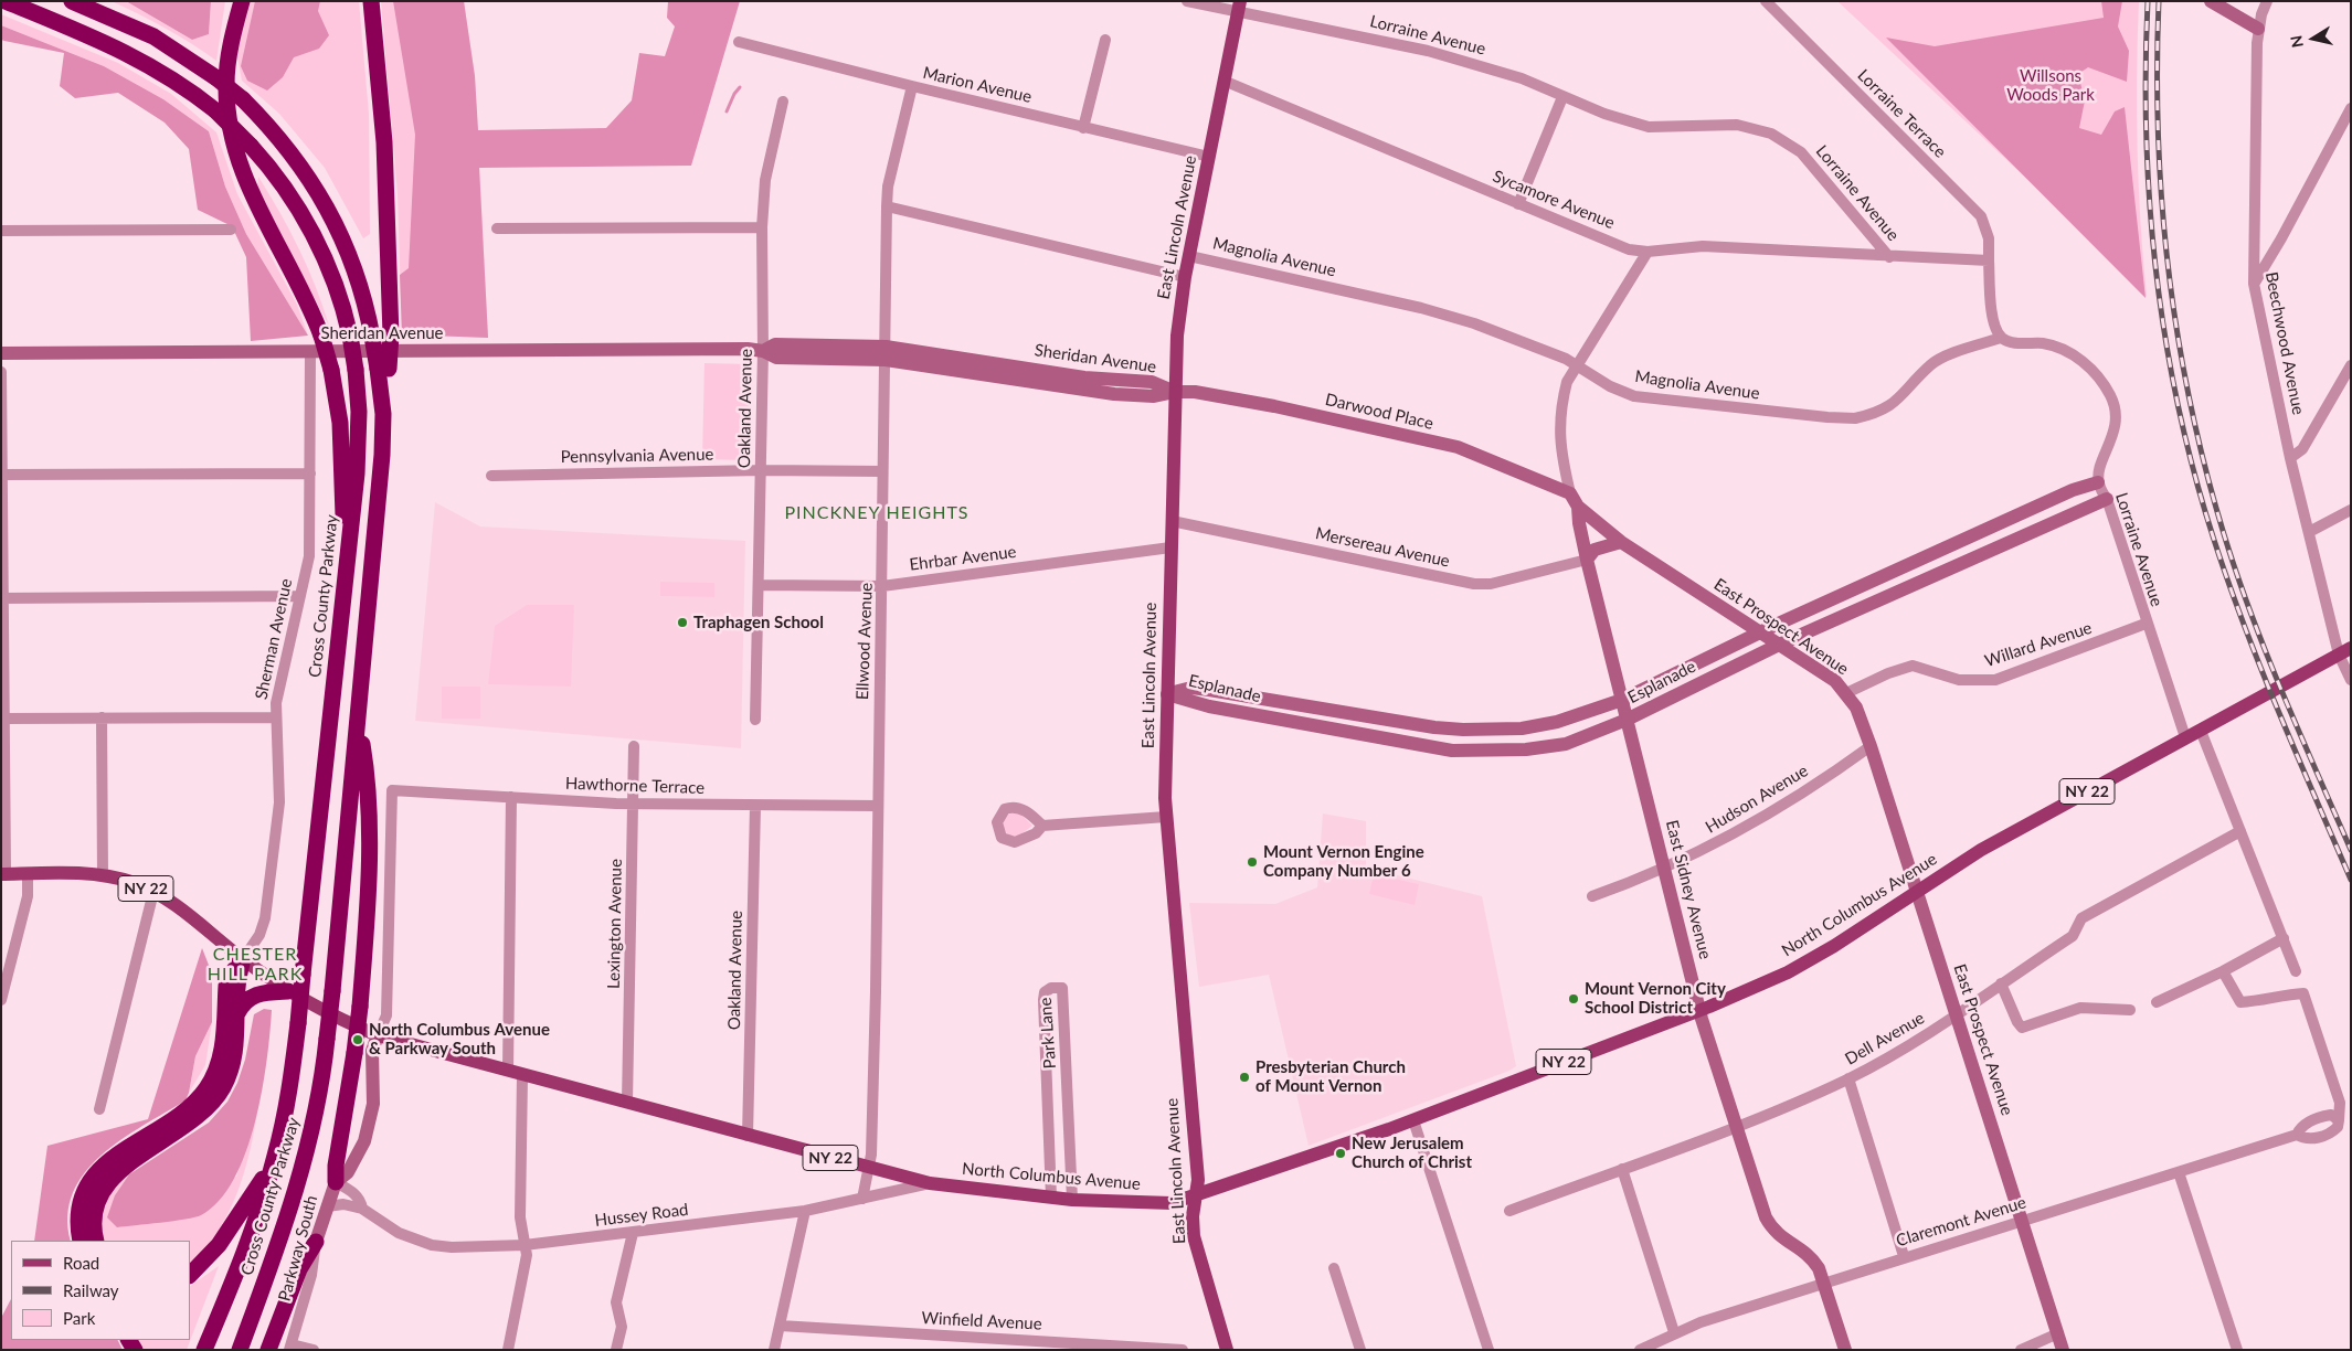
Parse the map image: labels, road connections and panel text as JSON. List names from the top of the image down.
{
  "streets": {
    "highway": ["Cross County Parkway"],
    "main road": ["East Lincoln Avenue", "NY 22", "North Columbus Avenue"],
    "street": [
      "Lorraine Avenue",
      "Marion Avenue",
      "Lorraine Terrace",
      "Sycamore Avenue",
      "Magnolia Avenue",
      "Sheridan Avenue",
      "Beechwood Avenue",
      "Oakland Avenue",
      "Darwood Place",
      "Pennsylvania Avenue",
      "Mersereau Avenue",
      "Ehrbar Avenue",
      "East Prospect Avenue",
      "Sherman Avenue",
      "Ellwood Avenue",
      "Willard Avenue",
      "Esplanade",
      "Hawthorne Terrace",
      "Hudson Avenue",
      "East Sidney Avenue",
      "Lexington Avenue",
      "Park Lane",
      "Dell Avenue",
      "Hussey Road",
      "Claremont Avenue",
      "Parkway South",
      "Winfield Avenue"
    ]
  },
  "crossings": [
    ["Lorraine Avenue", "Lorraine Terrace"],
    ["Lorraine Avenue", "Sycamore Avenue"],
    ["Lorraine Avenue", "East Lincoln Avenue"],
    ["Lorraine Avenue", "Magnolia Avenue"],
    ["Lorraine Avenue", "Willard Avenue"],
    ["Lorraine Avenue", "Esplanade"],
    ["Lorraine Avenue", "North Columbus Avenue"],
    ["Marion Avenue", "East Lincoln Avenue"],
    ["Marion Avenue", "Ellwood Avenue"],
    ["Sycamore Avenue", "East Lincoln Avenue"],
    ["Sycamore Avenue", "East Prospect Avenue"],
    ["East Lincoln Avenue", "Magnolia Avenue"],
    ["East Lincoln Avenue", "Sheridan Avenue"],
    ["East Lincoln Avenue", "Darwood Place"],
    ["East Lincoln Avenue", "Mersereau Avenue"],
    ["East Lincoln Avenue", "Ehrbar Avenue"],
    ["East Lincoln Avenue", "Esplanade"],
    ["East Lincoln Avenue", "North Columbus Avenue"],
    ["Magnolia Avenue", "East Prospect Avenue"],
    ["Sheridan Avenue", "Oakland Avenue"],
    ["Sheridan Avenue", "Darwood Place"],
    ["Sheridan Avenue", "Sherman Avenue"],
    ["Sheridan Avenue", "Ellwood Avenue"],
    ["Beechwood Avenue", "North Columbus Avenue"],
    ["Oakland Avenue", "Pennsylvania Avenue"],
    ["Oakland Avenue", "Ehrbar Avenue"],
    ["Oakland Avenue", "Hawthorne Terrace"],
    ["Oakland Avenue", "North Columbus Avenue"],
    ["Darwood Place", "East Prospect Avenue"],
    ["Pennsylvania Avenue", "Ellwood Avenue"],
    ["Mersereau Avenue", "East Sidney Avenue"],
    ["Ehrbar Avenue", "Ellwood Avenue"],
    ["East Prospect Avenue", "Willard Avenue"],
    ["East Prospect Avenue", "Esplanade"],
    ["East Prospect Avenue", "Hudson Avenue"],
    ["East Prospect Avenue", "East Sidney Avenue"],
    ["East Prospect Avenue", "North Columbus Avenue"],
    ["East Prospect Avenue", "Dell Avenue"],
    ["East Prospect Avenue", "Claremont Avenue"],
    ["Sherman Avenue", "North Columbus Avenue"],
    ["Ellwood Avenue", "Hawthorne Terrace"],
    ["Ellwood Avenue", "North Columbus Avenue"],
    ["Ellwood Avenue", "Hussey Road"],
    ["Esplanade", "East Sidney Avenue"],
    ["Hawthorne Terrace", "North Columbus Avenue"],
    ["Hawthorne Terrace", "Lexington Avenue"],
    ["Hawthorne Terrace", "Parkway South"],
    ["Hudson Avenue", "East Sidney Avenue"],
    ["East Sidney Avenue", "North Columbus Avenue"],
    ["East Sidney Avenue", "Dell Avenue"],
    ["East Sidney Avenue", "Claremont Avenue"],
    ["North Columbus Avenue", "Lexington Avenue"],
    ["North Columbus Avenue", "Park Lane"],
    ["North Columbus Avenue", "Hussey Road"],
    ["North Columbus Avenue", "Parkway South"],
    ["Hussey Road", "Parkway South"]
  ],
  "districts": ["PINCKNEY HEIGHTS", "CHESTER HILL PARK"],
  "parks": ["Willsons Woods Park"],
  "places": [
    "Traphagen School",
    "Mount Vernon Engine Company Number 6",
    "Mount Vernon City School District",
    "North Columbus Avenue & Parkway South",
    "Presbyterian Church of Mount Vernon",
    "New Jerusalem Church of Christ"
  ],
  "legend": ["Road", "Railway", "Park"],
  "north": "left"
}
